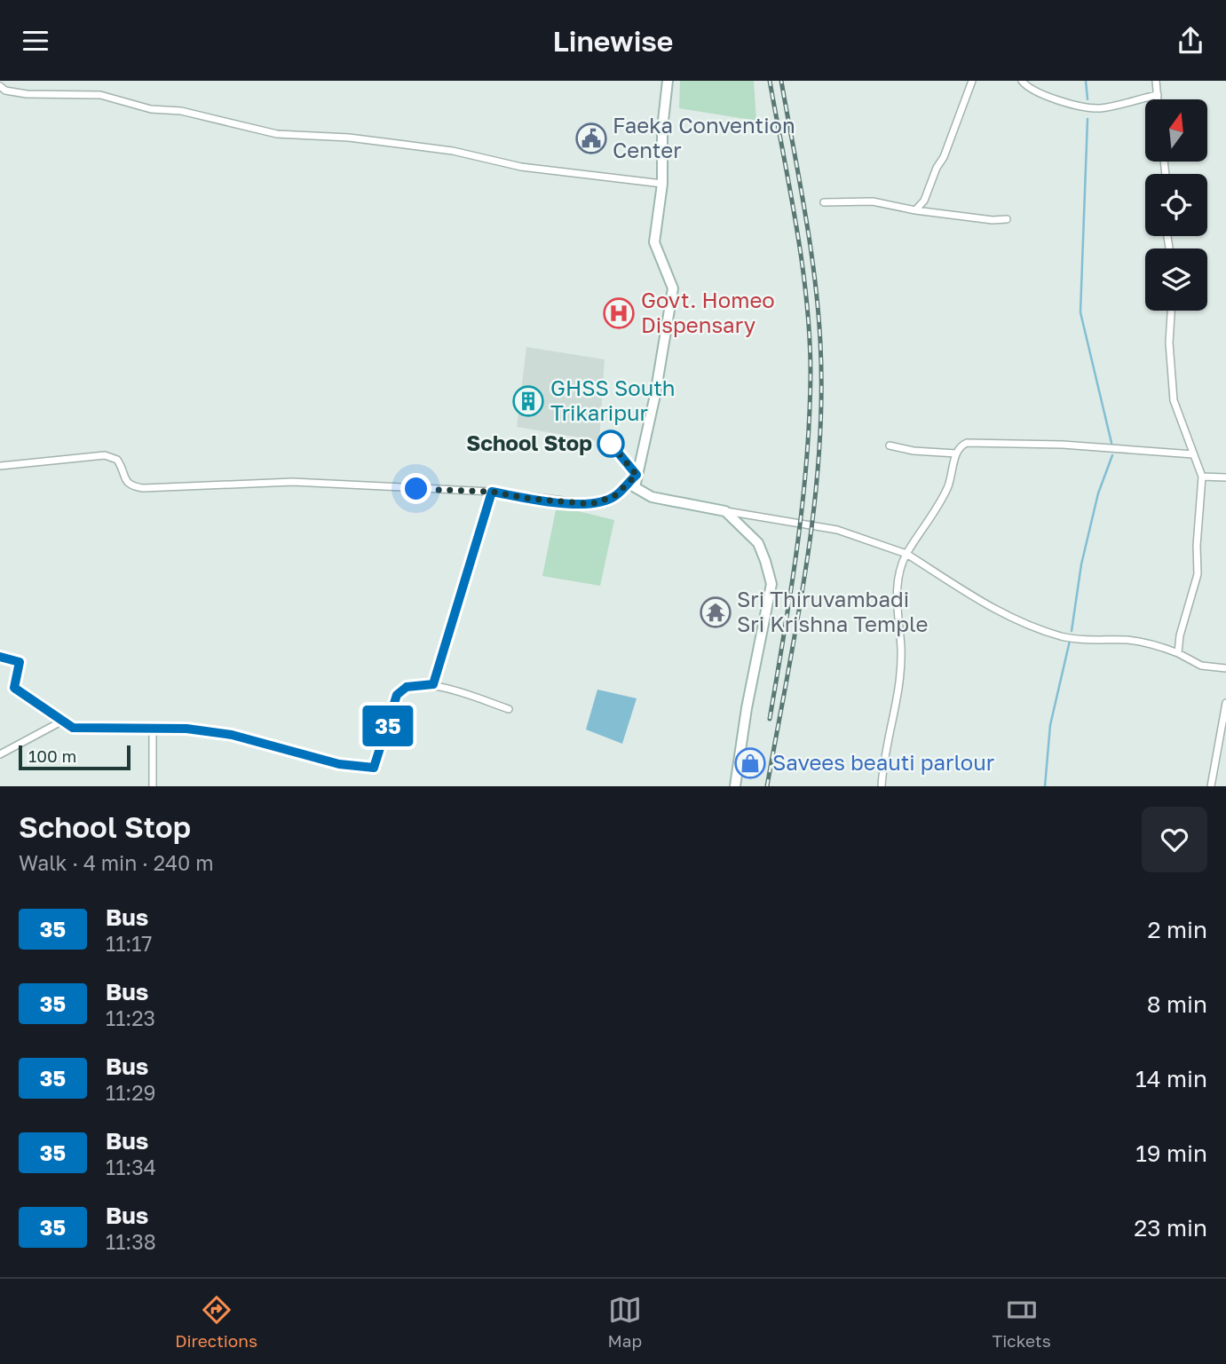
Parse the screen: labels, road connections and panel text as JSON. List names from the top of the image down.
{
  "places": {
    "public building": ["Faeka Convention Center"],
    "hospital": ["Govt. Homeo Dispensary"],
    "building": ["GHSS South Trikaripur"],
    "other": ["School Stop"],
    "temple": ["Sri Thiruvambadi Sri Krishna Temple"],
    "shop": ["Savees beauti parlour"]
  },
  "lines": ["bus line 35"],
  "scale_bar": "100 m",
  "north": "top",
  "page": {
    "header": "Linewise",
    "on_map": "35",
    "scale": "100 m",
    "heading": ["School Stop", "Walk · 4 min · 240 m"],
    "list": [
      {
        "mark": "35",
        "name": "Bus",
        "note": "11:17",
        "value": "2 min"
      },
      {
        "mark": "35",
        "name": "Bus",
        "note": "11:23",
        "value": "8 min"
      },
      {
        "mark": "35",
        "name": "Bus",
        "note": "11:29",
        "value": "14 min"
      },
      {
        "mark": "35",
        "name": "Bus",
        "note": "11:34",
        "value": "19 min"
      },
      {
        "mark": "35",
        "name": "Bus",
        "note": "11:38",
        "value": "23 min"
      }
    ],
    "tabs": ["Directions", "Map", "Tickets"]
  }
}
